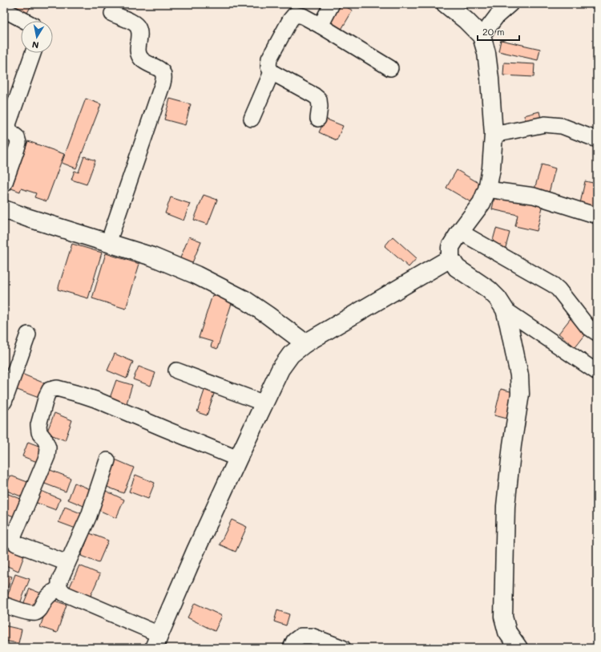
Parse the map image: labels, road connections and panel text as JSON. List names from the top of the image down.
{
  "scale_bar": "20 m",
  "north": "bottom"
}
